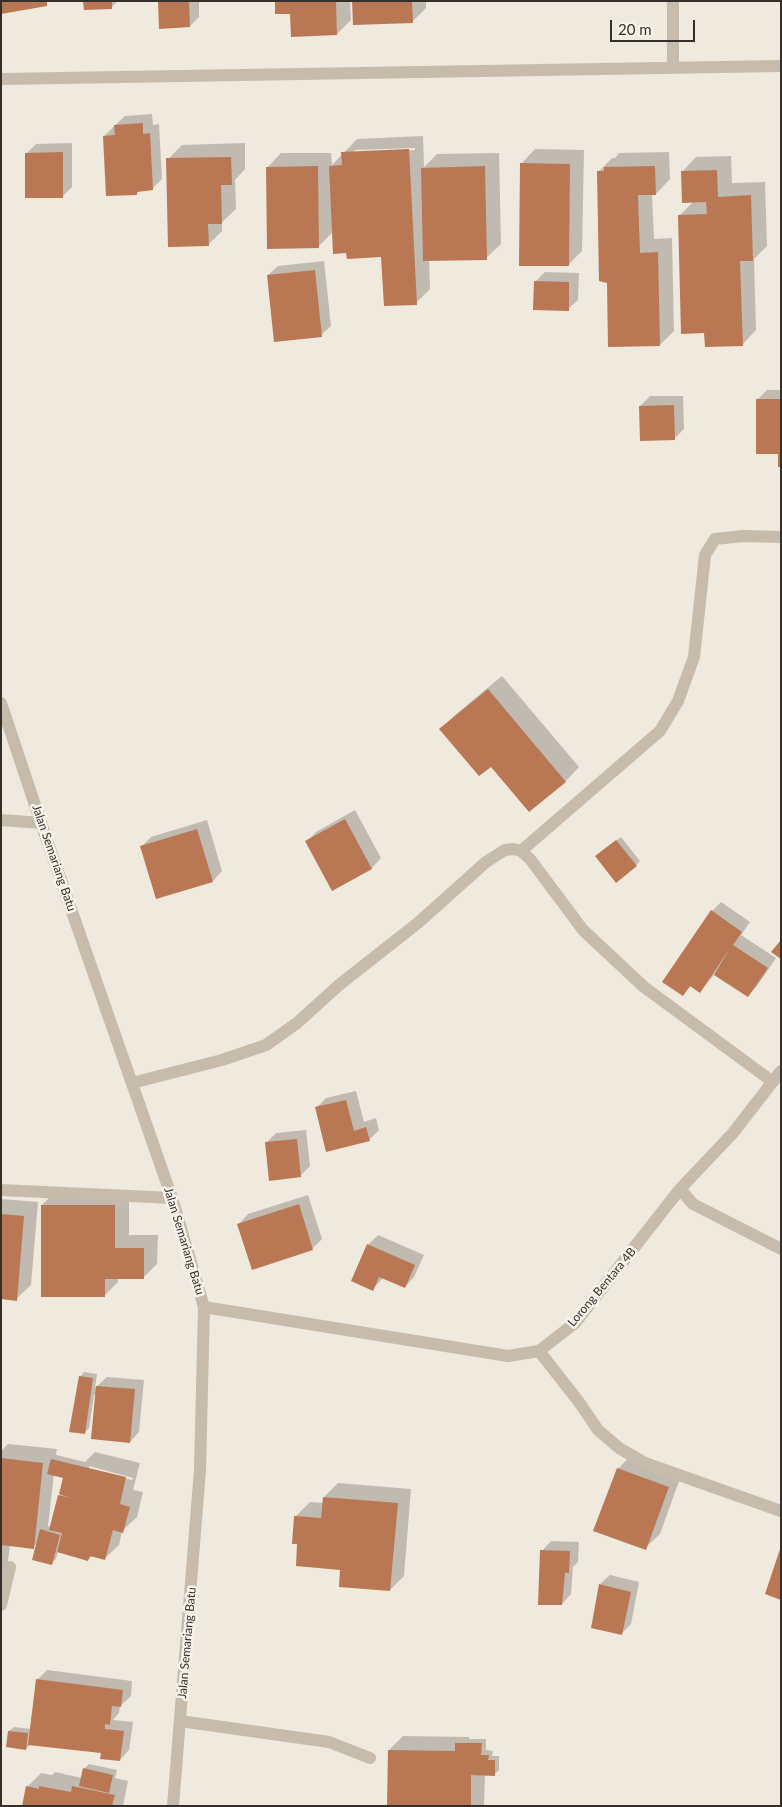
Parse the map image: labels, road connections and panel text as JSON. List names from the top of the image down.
{
  "streets": {
    "street": ["Jalan Semariang Batu", "Lorong Bentara 4B"]
  },
  "crossings": [
    ["Jalan Semariang Batu", "Lorong Bentara 4B"]
  ],
  "scale_bar": "20 m"
}
